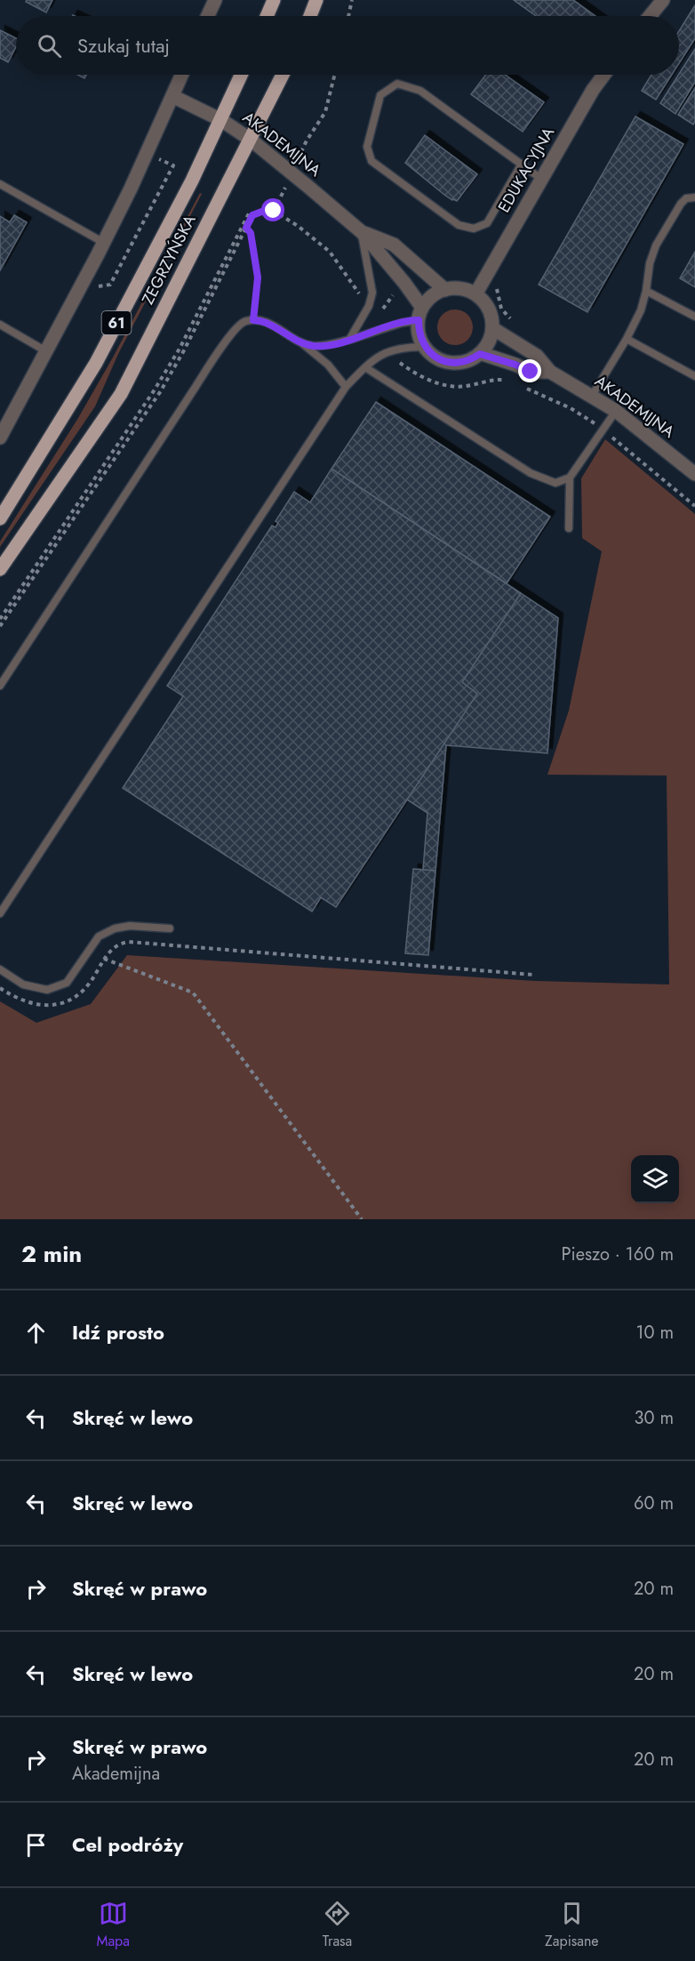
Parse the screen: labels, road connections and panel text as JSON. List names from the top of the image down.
{
  "streets": {
    "main road": ["ZEGRZYŃSKA", "61"],
    "street": ["AKADEMIJNA", "EDUKACYJNA"]
  },
  "crossings": [
    ["AKADEMIJNA", "EDUKACYJNA"],
    ["AKADEMIJNA", "ZEGRZYŃSKA"]
  ],
  "page": {
    "search": "Szukaj tutaj",
    "heading": ["2 min", "Pieszo · 160 m"],
    "list": [
      ["Idź prosto", "10 m"],
      ["Skręć w lewo", "30 m"],
      ["Skręć w lewo", "60 m"],
      ["Skręć w prawo", "20 m"],
      ["Skręć w lewo", "20 m"],
      ["Skręć w prawo", "Akademijna", "20 m"],
      "Cel podróży"
    ],
    "nav": ["Mapa", "Trasa", "Zapisane"]
  }
}
